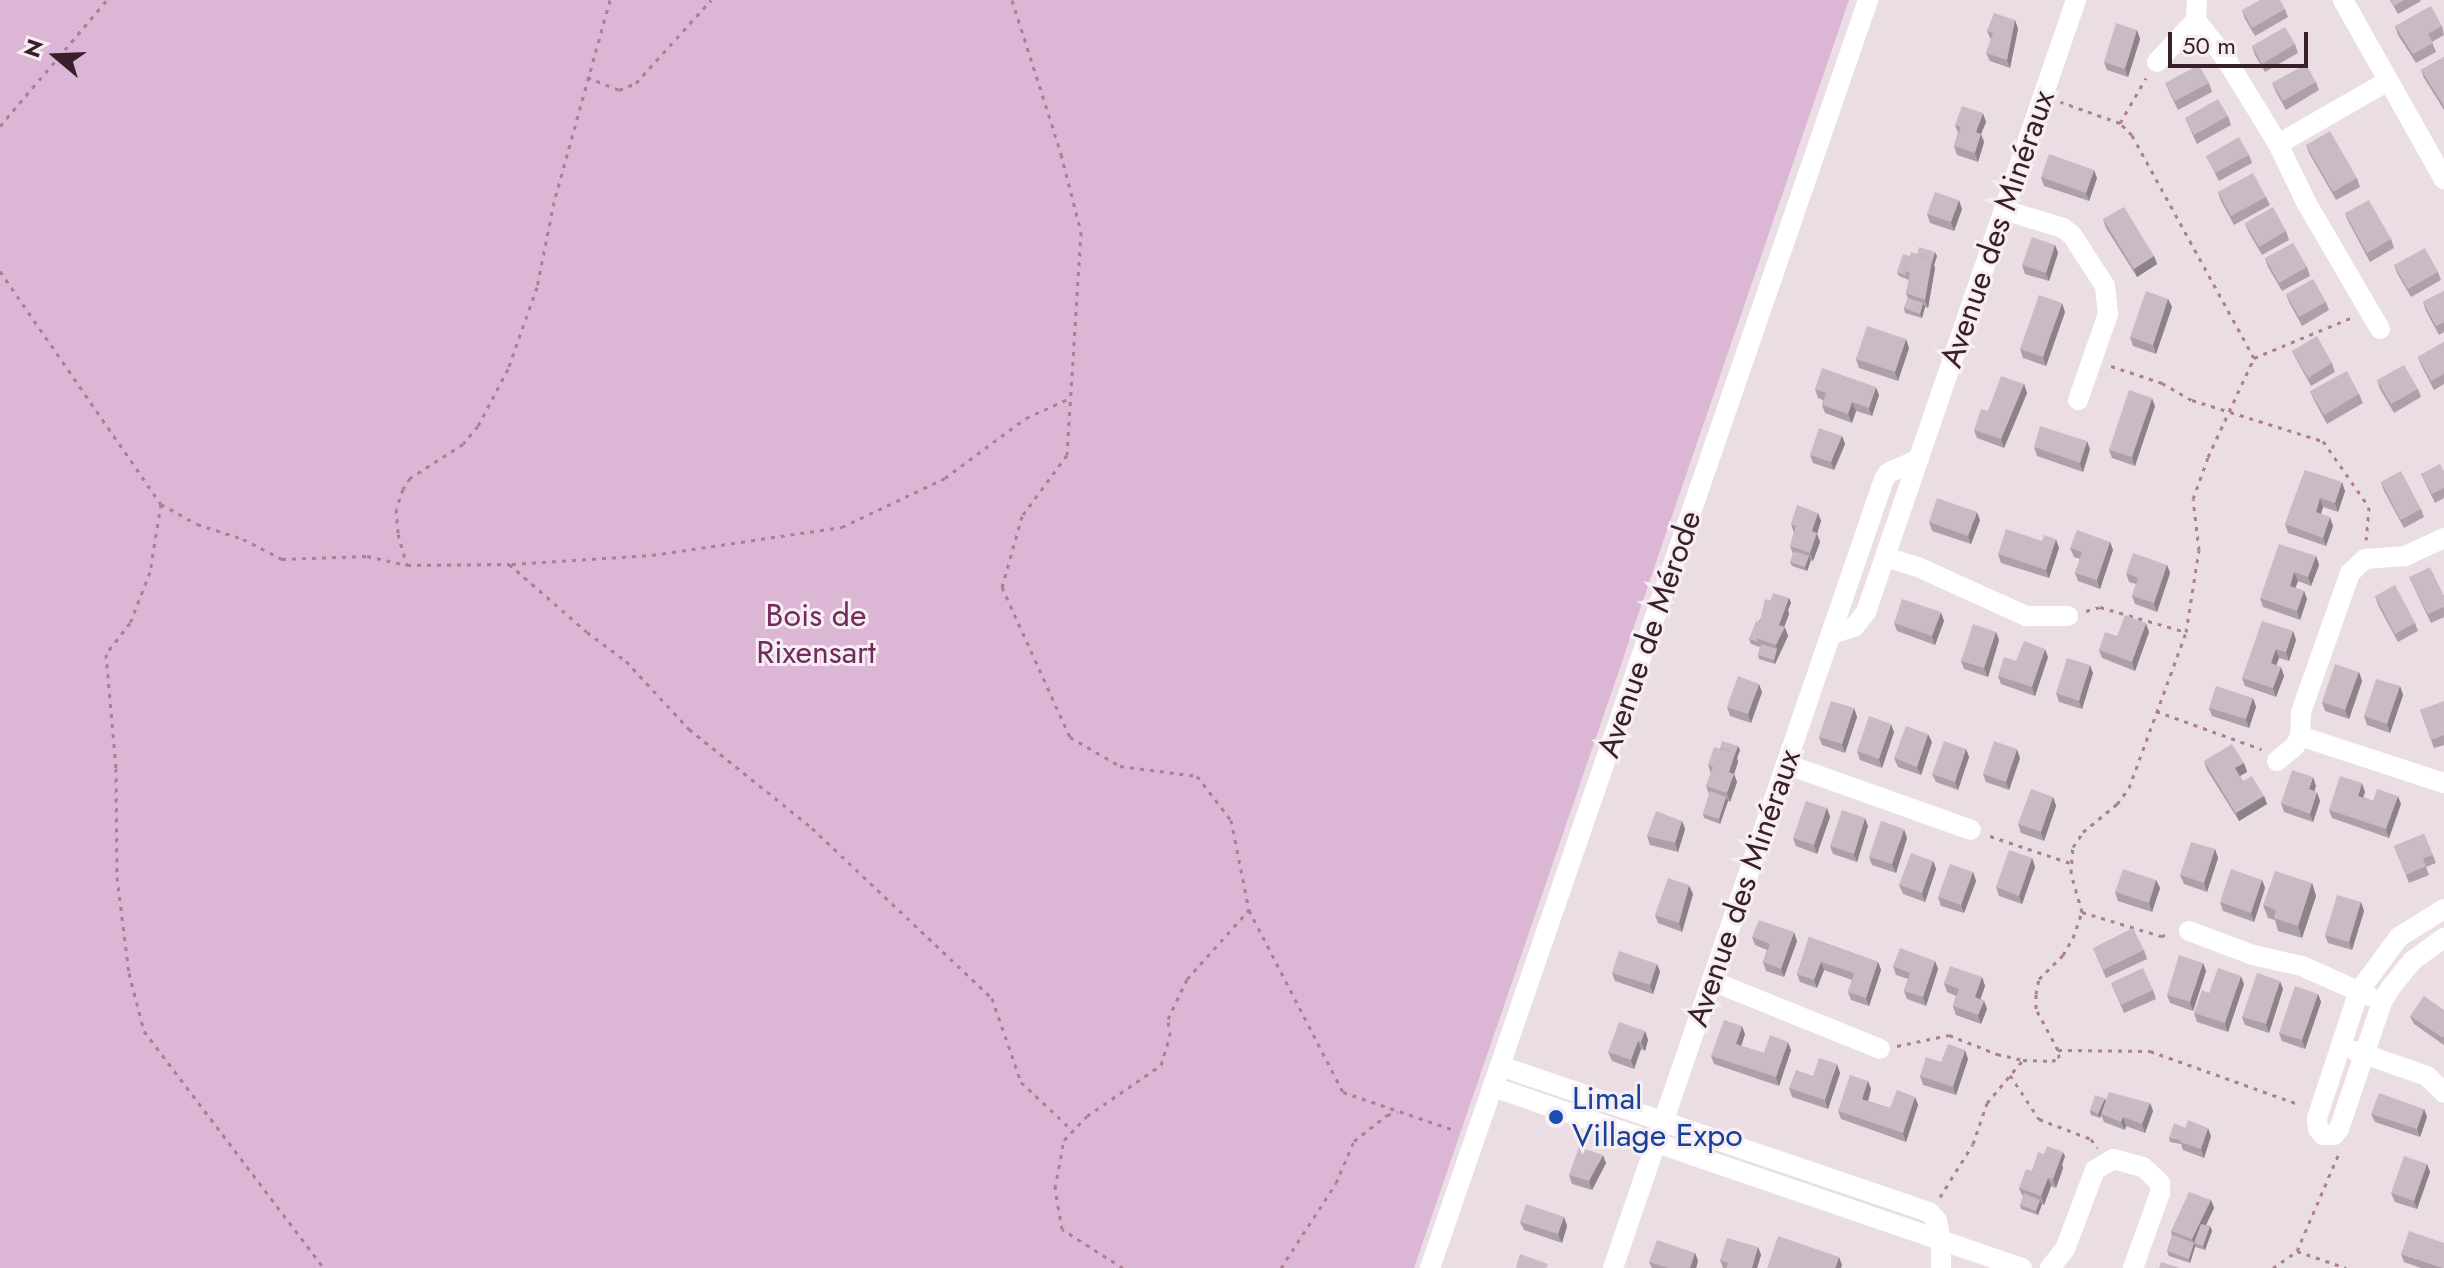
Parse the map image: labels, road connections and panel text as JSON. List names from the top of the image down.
{
  "streets": {
    "street": ["Avenue des Minéraux", "Avenue de Mérode"]
  },
  "parks": ["Bois de Rixensart"],
  "places": ["Limal Village Expo"],
  "scale_bar": "50 m",
  "north": "left"
}
